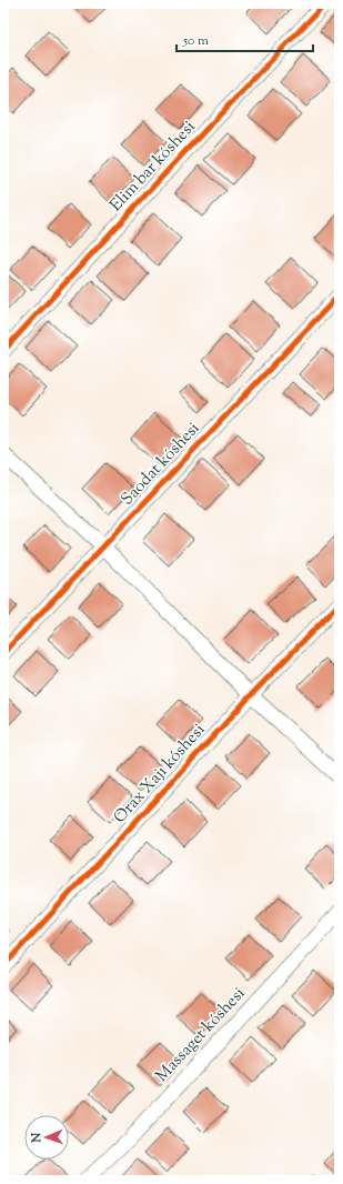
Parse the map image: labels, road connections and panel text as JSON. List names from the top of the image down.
{
  "streets": {
    "street": [
      "Elim bar kóshesi",
      "Saodat kóshesi",
      "Orax Xajı kóshesi",
      "Massaget kóshesi"
    ]
  },
  "scale_bar": "50 m",
  "north": "left"
}
